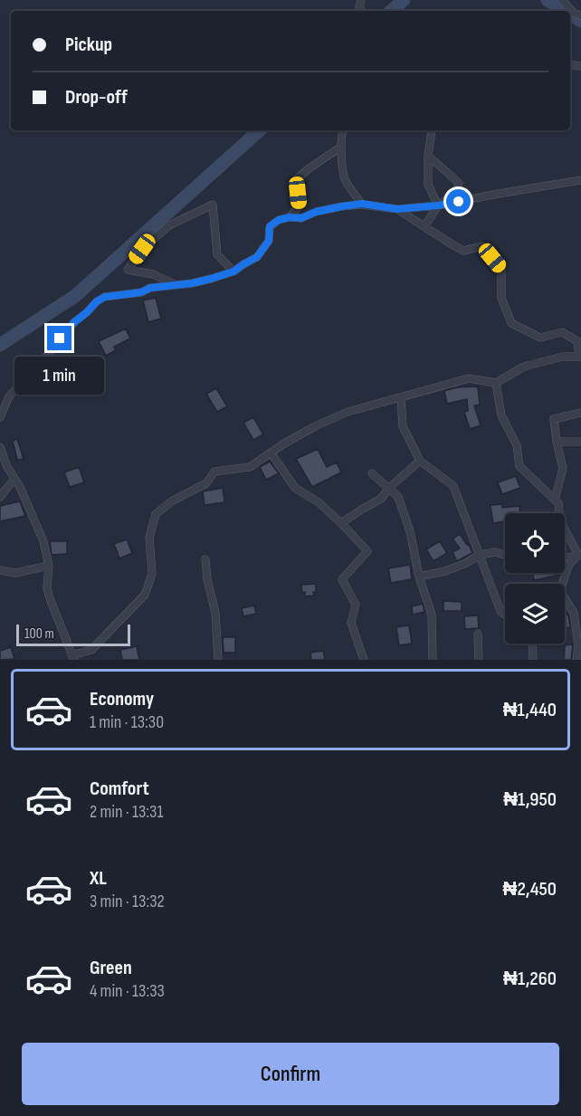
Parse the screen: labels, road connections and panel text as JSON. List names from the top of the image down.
{
  "scale_bar": "100 m",
  "page": {
    "banner": ["Pickup", "Drop-off"],
    "bubble": "1 min",
    "scale": "100 m",
    "list": [
      {
        "name": "Economy",
        "note": "1 min · 13:30",
        "value": "₦1,440"
      },
      {
        "name": "Comfort",
        "note": "2 min · 13:31",
        "value": "₦1,950"
      },
      {
        "name": "XL",
        "note": "3 min · 13:32",
        "value": "₦2,450"
      },
      {
        "name": "Green",
        "note": "4 min · 13:33",
        "value": "₦1,260"
      }
    ],
    "buttons": "Confirm"
  }
}
